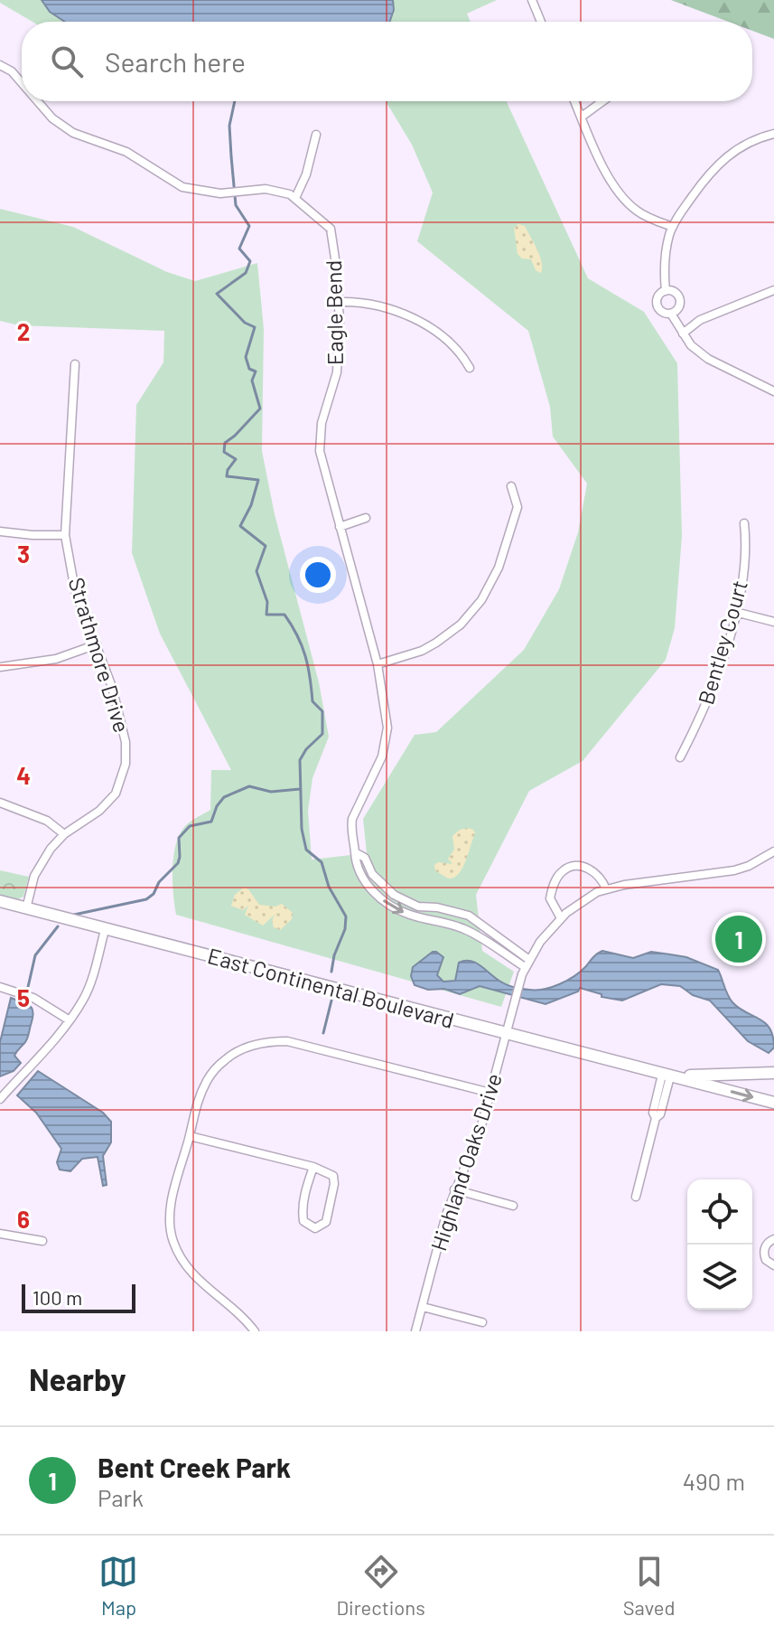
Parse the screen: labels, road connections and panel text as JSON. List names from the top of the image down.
{
  "streets": {
    "main road": ["East Continental Boulevard"],
    "street": [
      "Eagle Bend",
      "Bentley Court",
      "Strathmore Drive",
      "Highland Oaks Drive"
    ]
  },
  "crossings": [
    ["Eagle Bend", "Highland Oaks Drive"],
    ["Strathmore Drive", "East Continental Boulevard"],
    ["East Continental Boulevard", "Highland Oaks Drive"]
  ],
  "scale_bar": "100 m",
  "page": {
    "search": "Search here",
    "pins": "1",
    "scale": "100 m",
    "heading": "Nearby",
    "list": [
      {
        "mark": "1",
        "name": "Bent Creek Park",
        "note": "Park",
        "value": "490 m"
      }
    ],
    "nav": ["Map", "Directions", "Saved"]
  },
  "grid": {
    "rows": [
      "2",
      "3",
      "4",
      "5",
      "6"
    ]
  }
}
